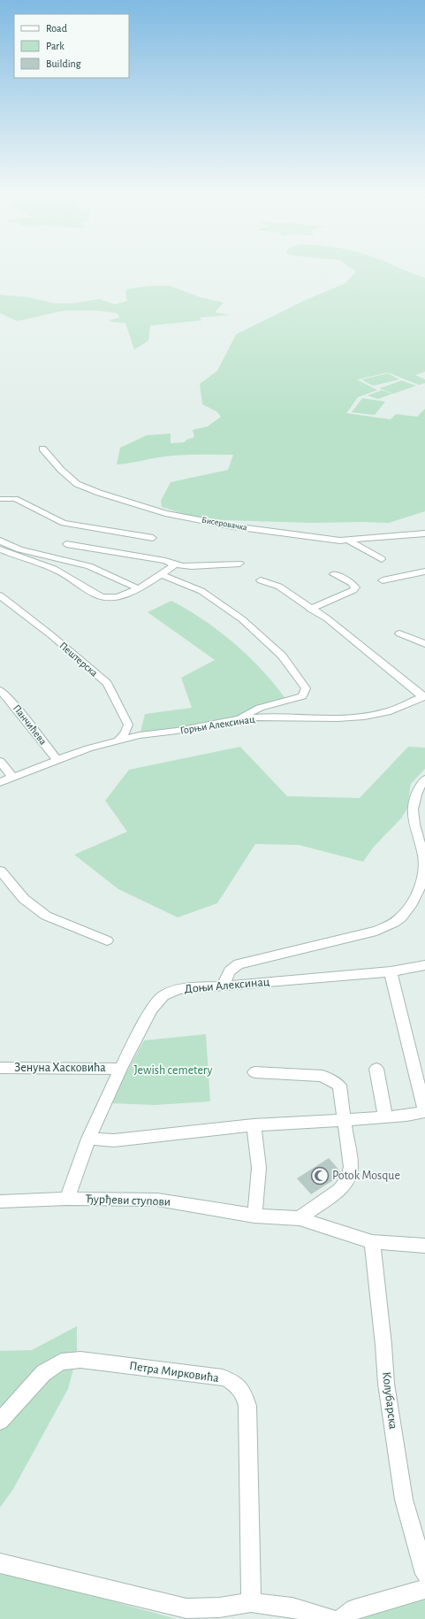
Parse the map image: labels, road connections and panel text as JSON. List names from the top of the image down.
{
  "streets": {
    "street": [
      "Бисеровачка",
      "Пештерска",
      "Панчићева",
      "Горњи Алексинац",
      "Доњи Алексинац",
      "Зенуна Хасковића",
      "Ђурђеви ступови",
      "Петра Мирковића",
      "Колубарска"
    ]
  },
  "crossings": [
    ["Пештерска", "Горњи Алексинац"],
    ["Панчићева", "Горњи Алексинац"],
    ["Доњи Алексинац", "Зенуна Хасковића"],
    ["Доњи Алексинац", "Ђурђеви ступови"],
    ["Ђурђеви ступови", "Колубарска"]
  ],
  "parks": ["Jewish cemetery"],
  "places": {
    "mosque": ["Potok Mosque"]
  },
  "legend": ["Road", "Park", "Building"]
}
